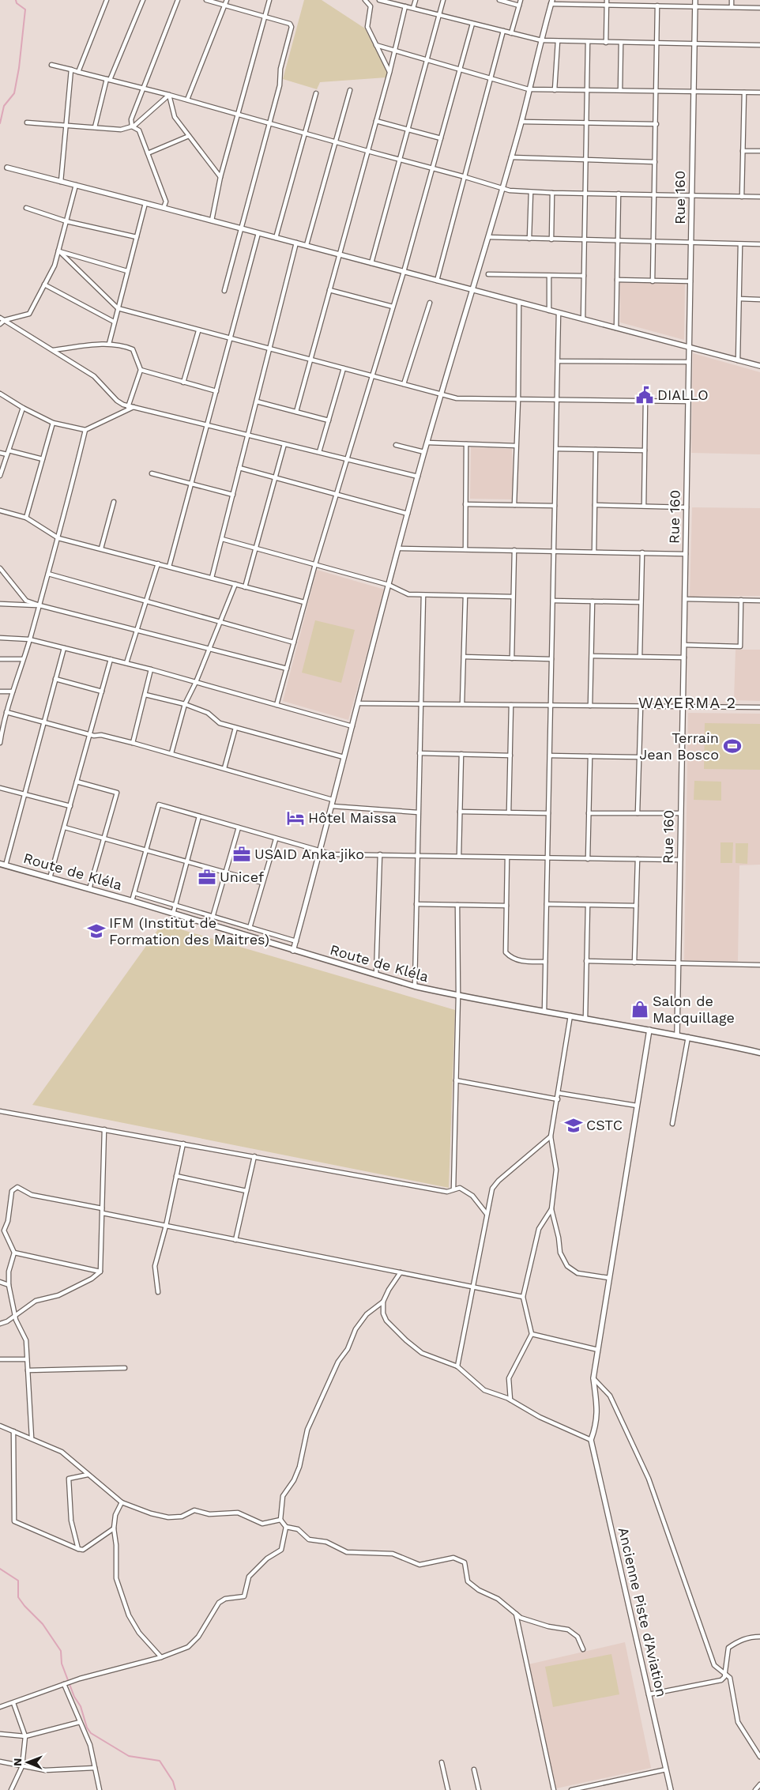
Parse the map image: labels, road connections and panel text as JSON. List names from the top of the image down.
{
  "streets": {
    "main road": ["Route de Kléla"],
    "street": ["Rue 160", "Ancienne Piste d'Aviation"]
  },
  "crossings": [
    ["Rue 160", "Route de Kléla"]
  ],
  "districts": ["WAYERMA 2"],
  "places": {
    "public building": ["DIALLO"],
    "sports": ["Terrain Jean Bosco"],
    "hotel": ["Hôtel Maissa"],
    "office": ["USAID Anka jiko", "Unicef"],
    "school or university": ["IFM (Institut de Formation des Maitres)", "CSTC"],
    "shop": ["Salon de Macquillage"]
  },
  "north": "left"
}
